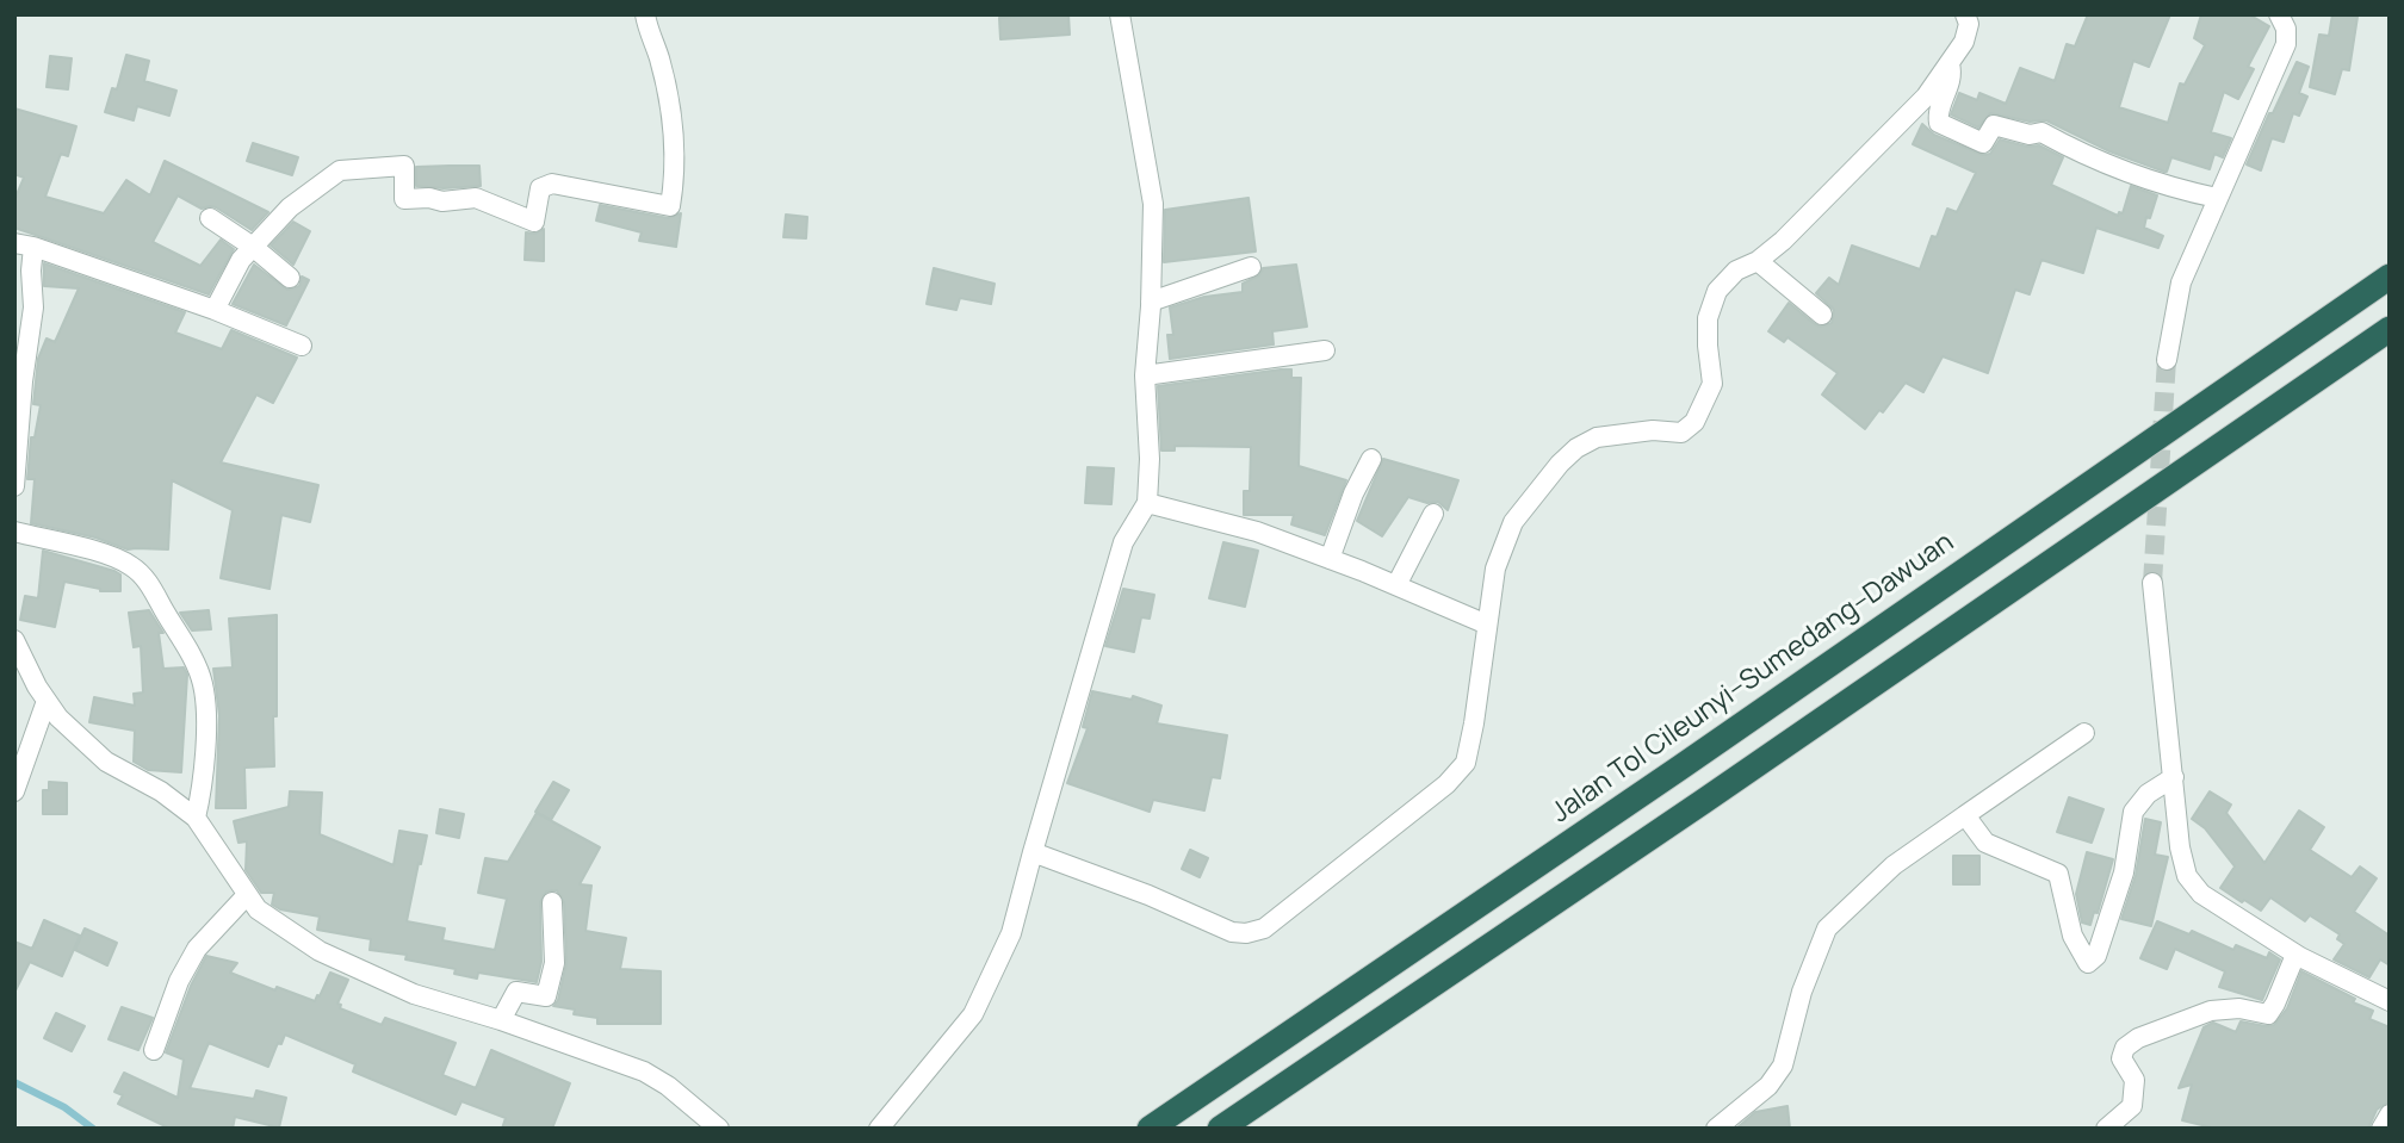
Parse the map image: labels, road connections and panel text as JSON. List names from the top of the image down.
{
  "streets": {
    "highway": ["Jalan Tol Cileunyi–Sumedang–Dawuan"]
  }
}
